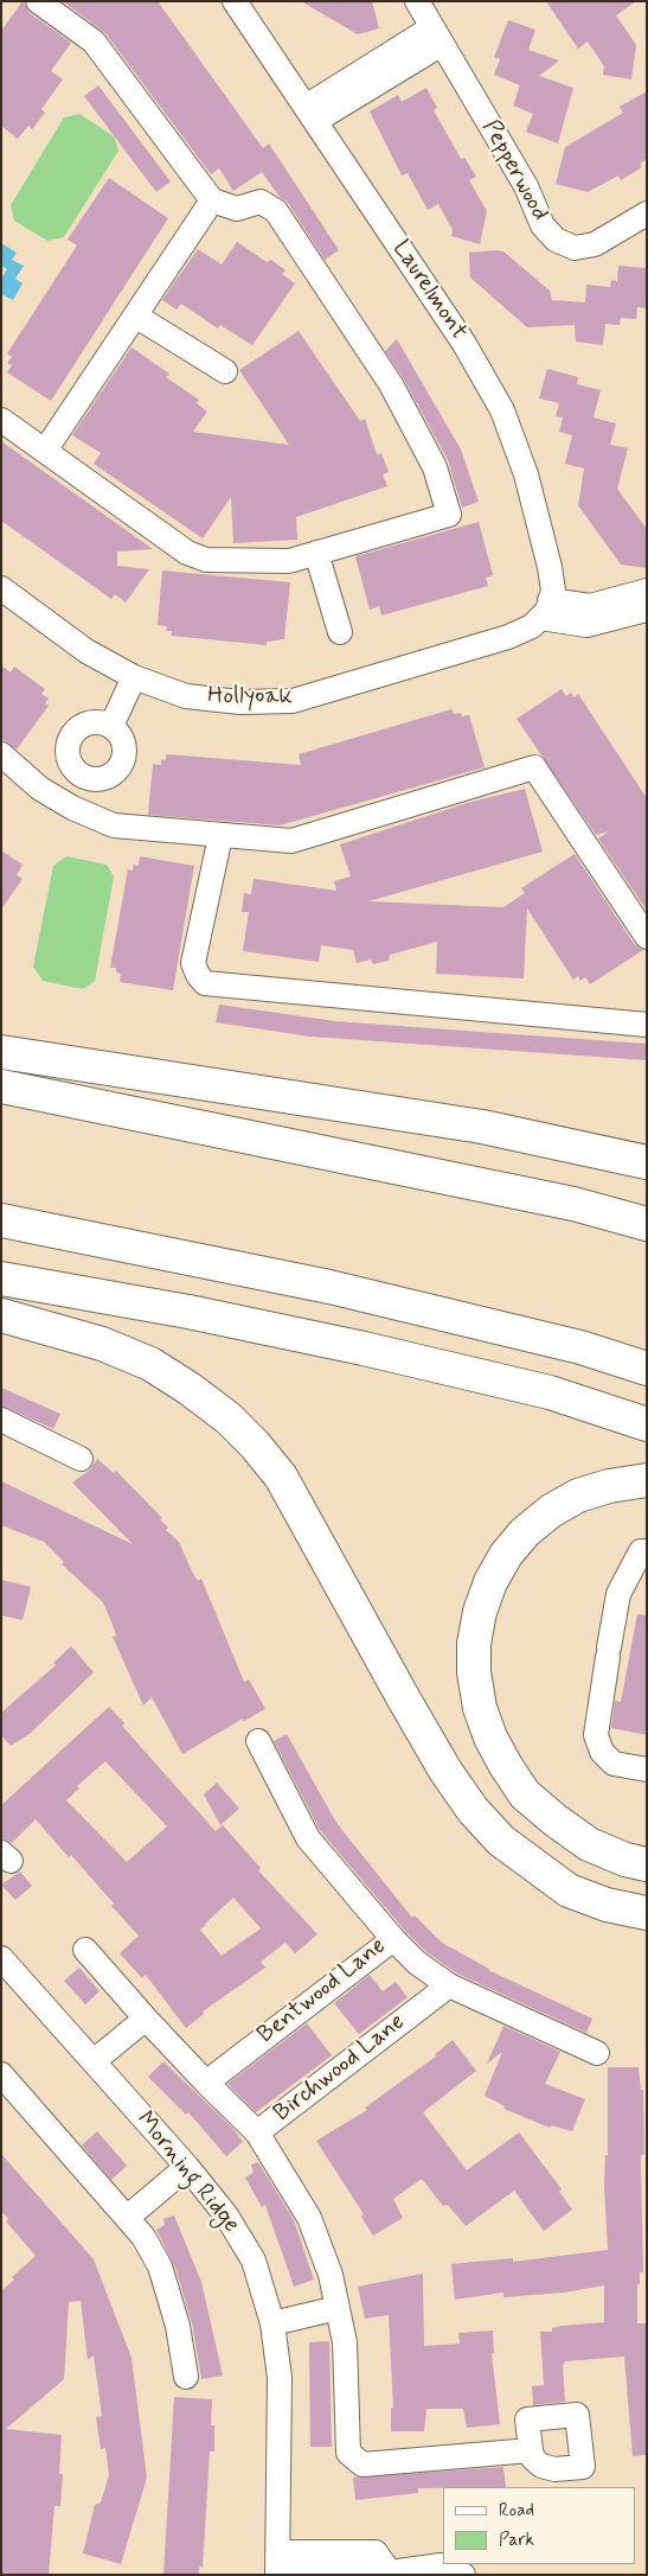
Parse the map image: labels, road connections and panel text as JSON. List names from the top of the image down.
{
  "streets": {
    "street": [
      "Pepperwood",
      "Laurelmont",
      "Hollyoak",
      "Bentwood Lane",
      "Birchwood Lane",
      "Morning Ridge"
    ]
  },
  "crossings": [
    ["Laurelmont", "Hollyoak"]
  ],
  "legend": ["Road", "Park"]
}
